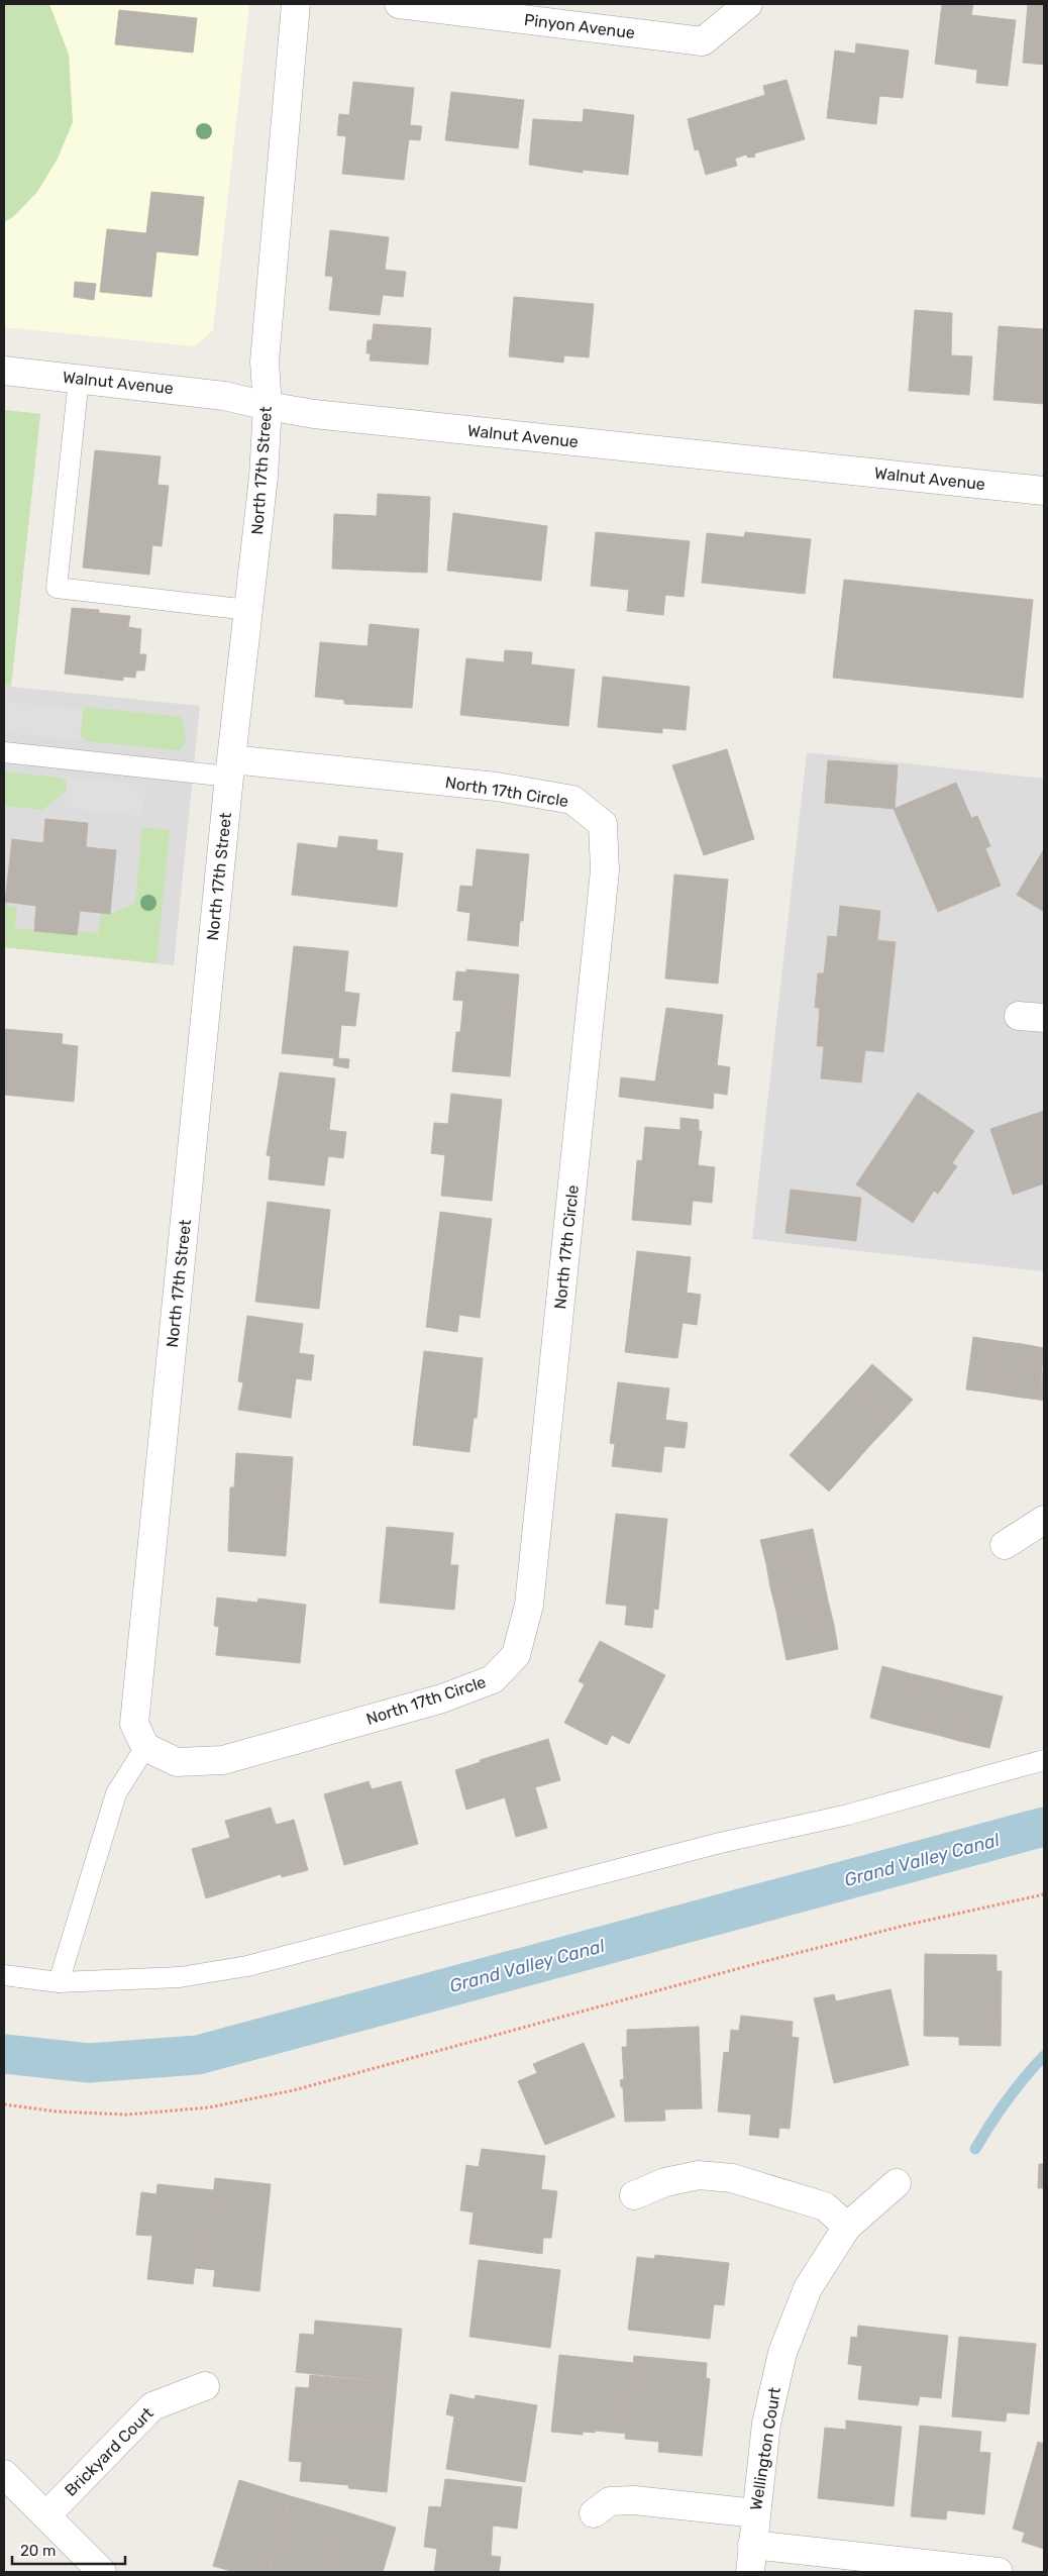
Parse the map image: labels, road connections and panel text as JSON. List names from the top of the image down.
{
  "streets": {
    "street": [
      "Pinyon Avenue",
      "Walnut Avenue",
      "North 17th Street",
      "North 17th Circle",
      "Wellington Court",
      "Brickyard Court"
    ]
  },
  "crossings": [
    ["Walnut Avenue", "North 17th Street"],
    ["North 17th Street", "North 17th Circle"]
  ],
  "water": ["Grand Valley Canal"],
  "scale_bar": "20 m"
}
